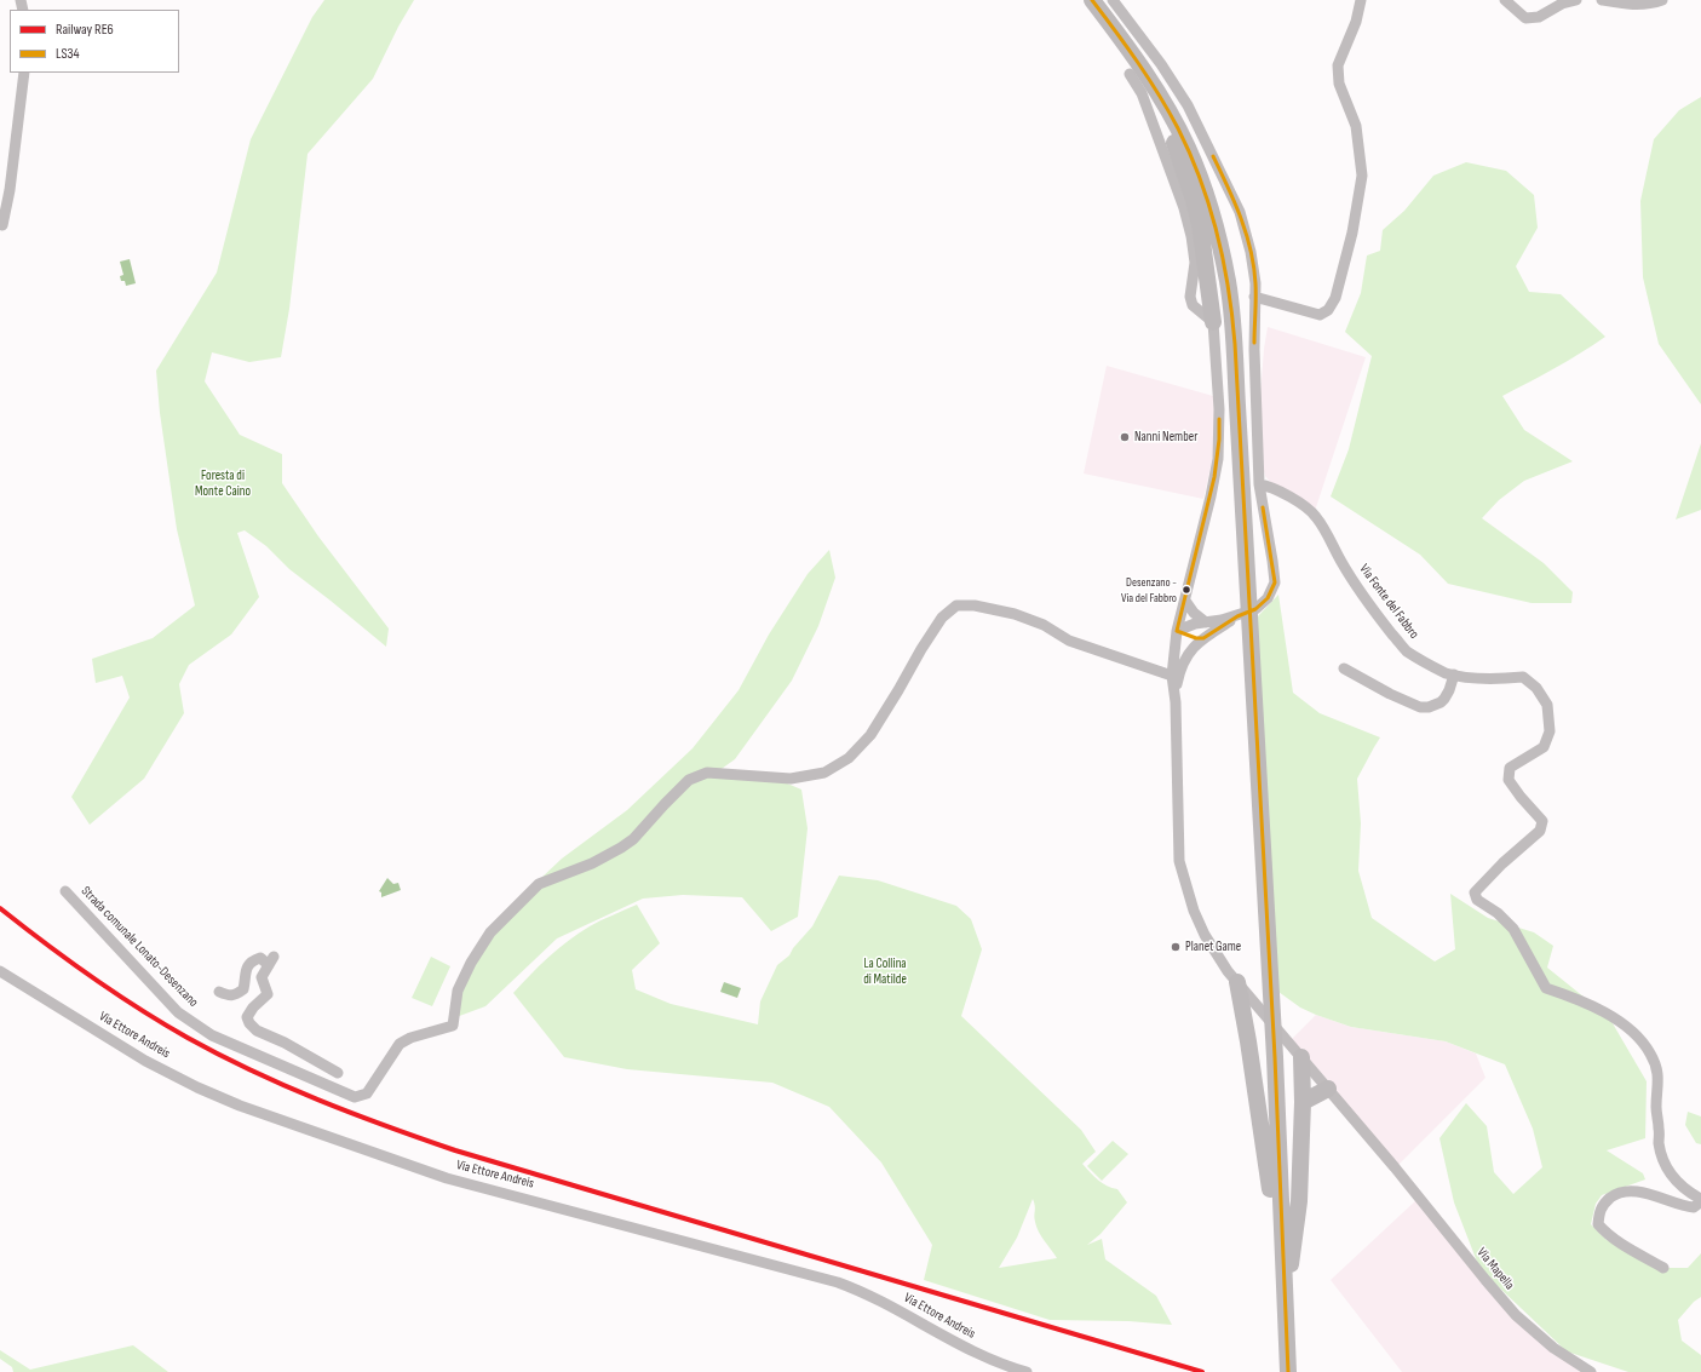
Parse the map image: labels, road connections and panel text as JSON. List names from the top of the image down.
{
  "streets": {
    "street": [
      "Via Fonte del Fabbro",
      "Strada comunale Lonato-Desenzano",
      "Via Ettore Andreis",
      "Via Mapella"
    ]
  },
  "parks": ["Foresta di Monte Caino", "La Collina di Matilde"],
  "places": ["Nanni Nember", "Desenzano - Via del Fabbro", "Planet Game"],
  "lines": ["transit line LS34", "rail line RE6"],
  "legend": ["Railway RE6", "LS34"]
}
